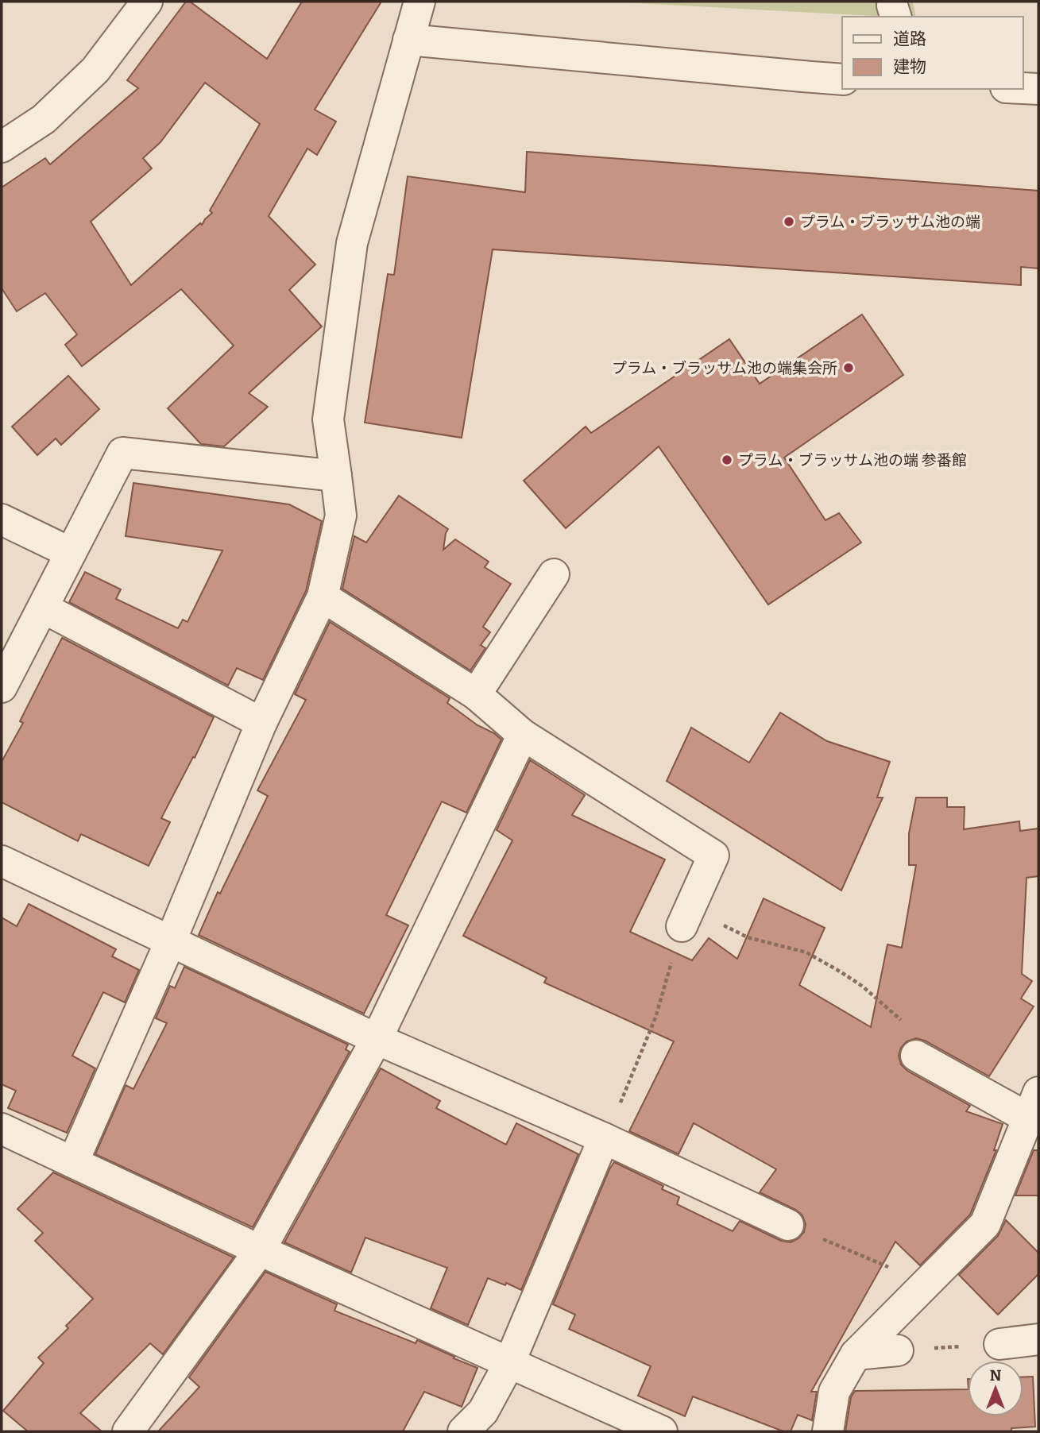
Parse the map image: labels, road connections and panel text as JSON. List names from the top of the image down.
{
  "places": ["プラム・ブラッサム池の端", "プラム・ブラッサム池の端集会所", "プラム・ブラッサム池の端 参番館"],
  "legend": ["道路", "建物"],
  "north": "top"
}
